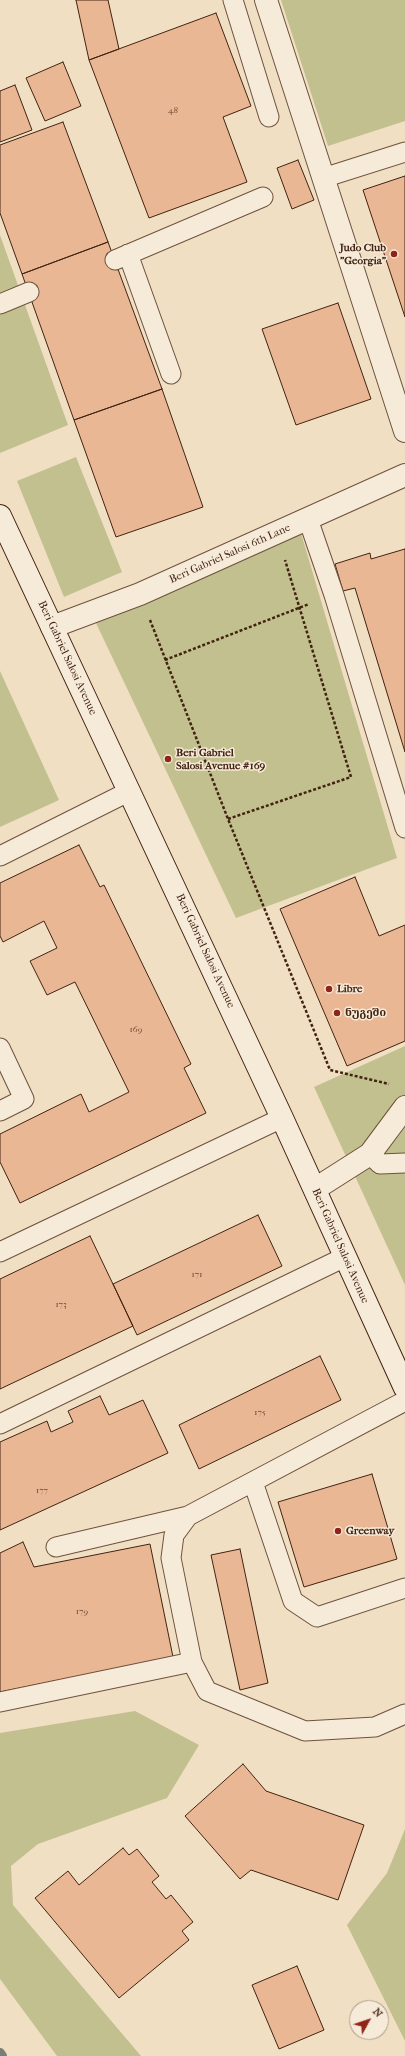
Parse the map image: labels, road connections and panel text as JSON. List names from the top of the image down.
{
  "streets": {
    "street": ["Beri Gabriel Salosi 6th Lane", "Beri Gabriel Salosi Avenue"]
  },
  "crossings": [
    ["Beri Gabriel Salosi 6th Lane", "Beri Gabriel Salosi Avenue"]
  ],
  "places": [
    "Judo Club \"Georgia\"",
    "Beri Gabriel Salosi Avenue #169",
    "Libre",
    "ნუგეში",
    "Greenway"
  ],
  "house_numbers": [
    "48",
    "169",
    "171",
    "173",
    "175",
    "177",
    "179"
  ],
  "north": "top right"
}
